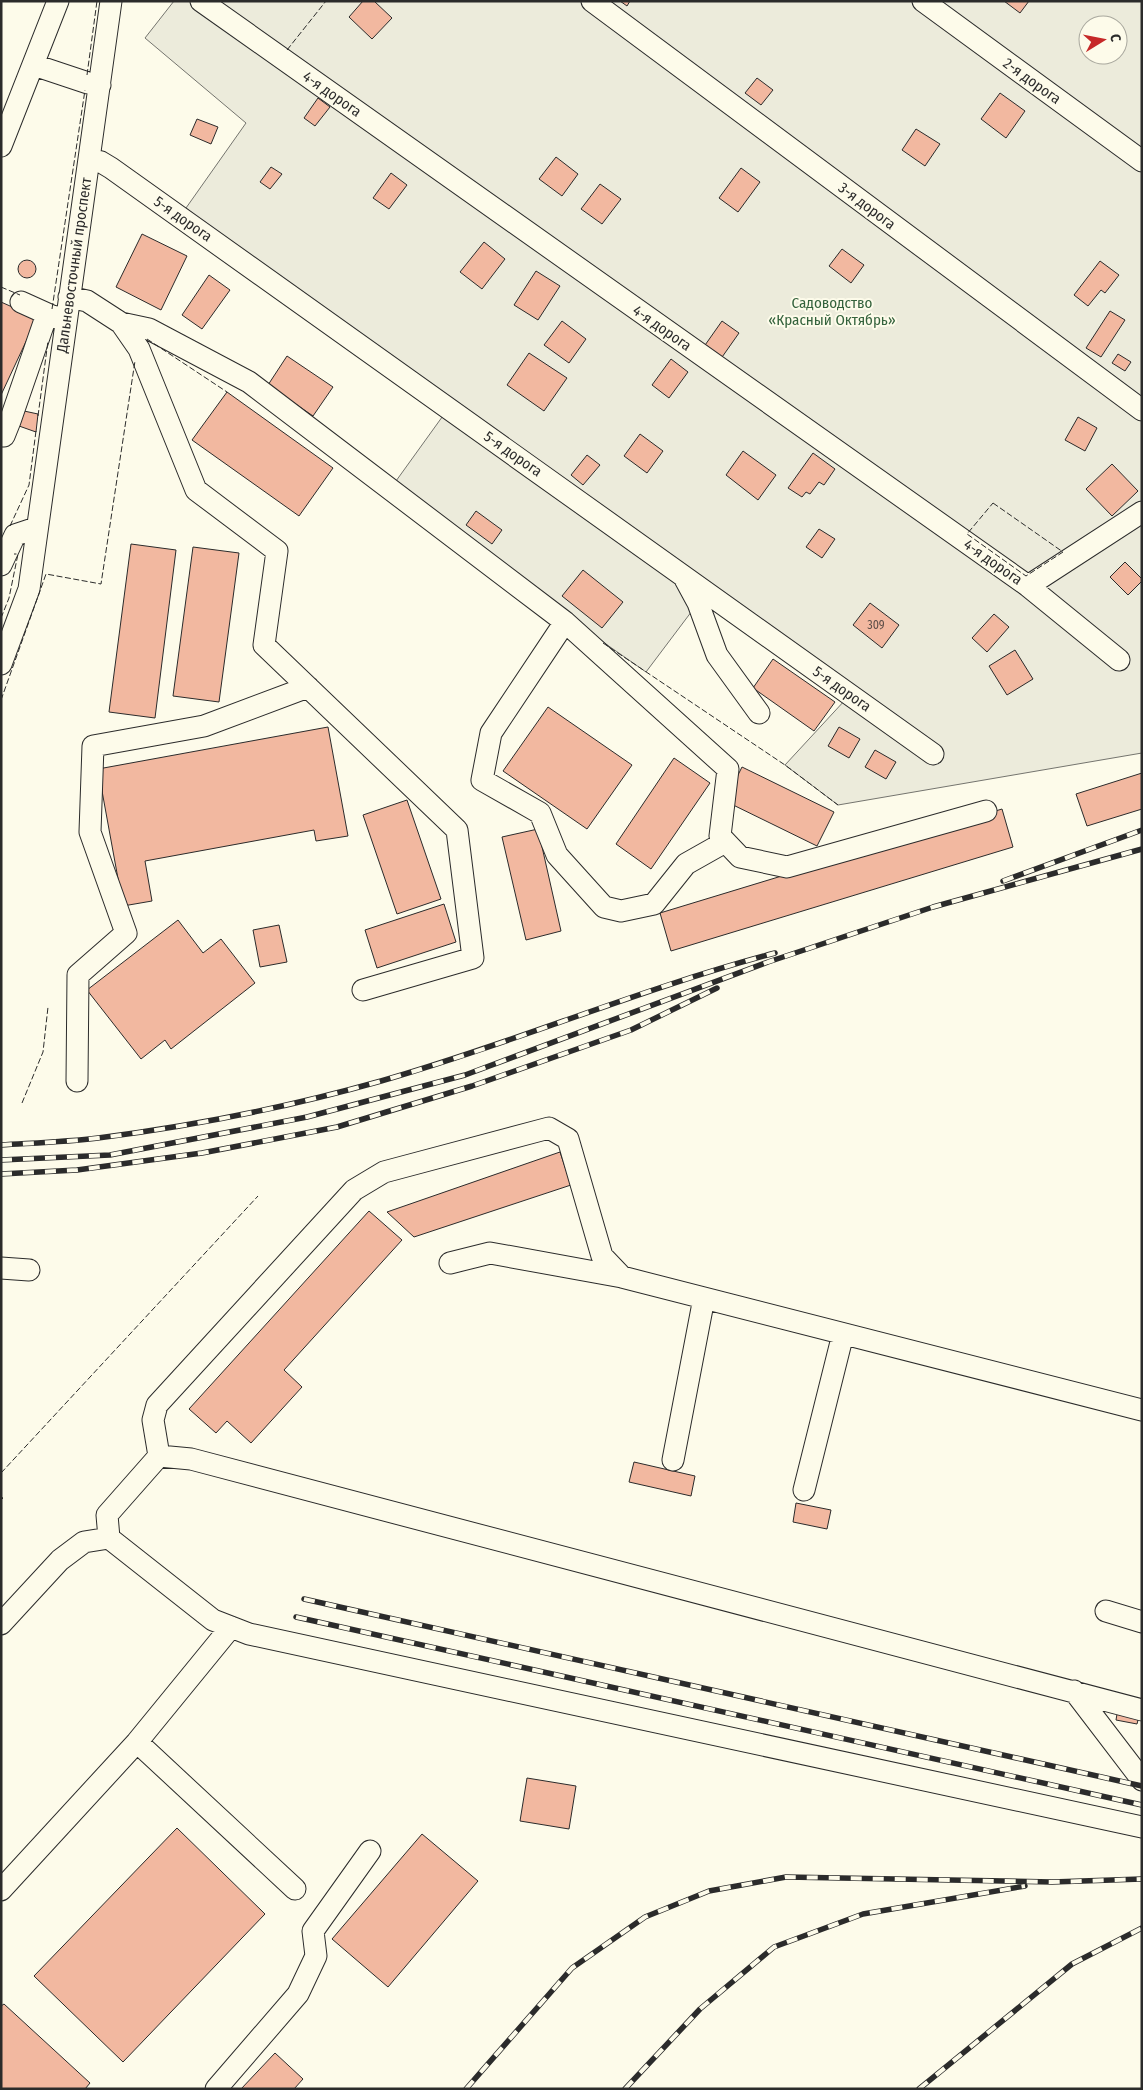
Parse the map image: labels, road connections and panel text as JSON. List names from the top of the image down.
{
  "streets": {
    "street": [
      "2-я дорога",
      "4-я дорога",
      "3-я дорога",
      "5-я дорога",
      "Дальневосточный проспект"
    ]
  },
  "crossings": [
    ["5-я дорога", "Дальневосточный проспект"]
  ],
  "parks": ["Садоводство «Красный Октябрь»"],
  "house_numbers": ["309"],
  "north": "right"
}
